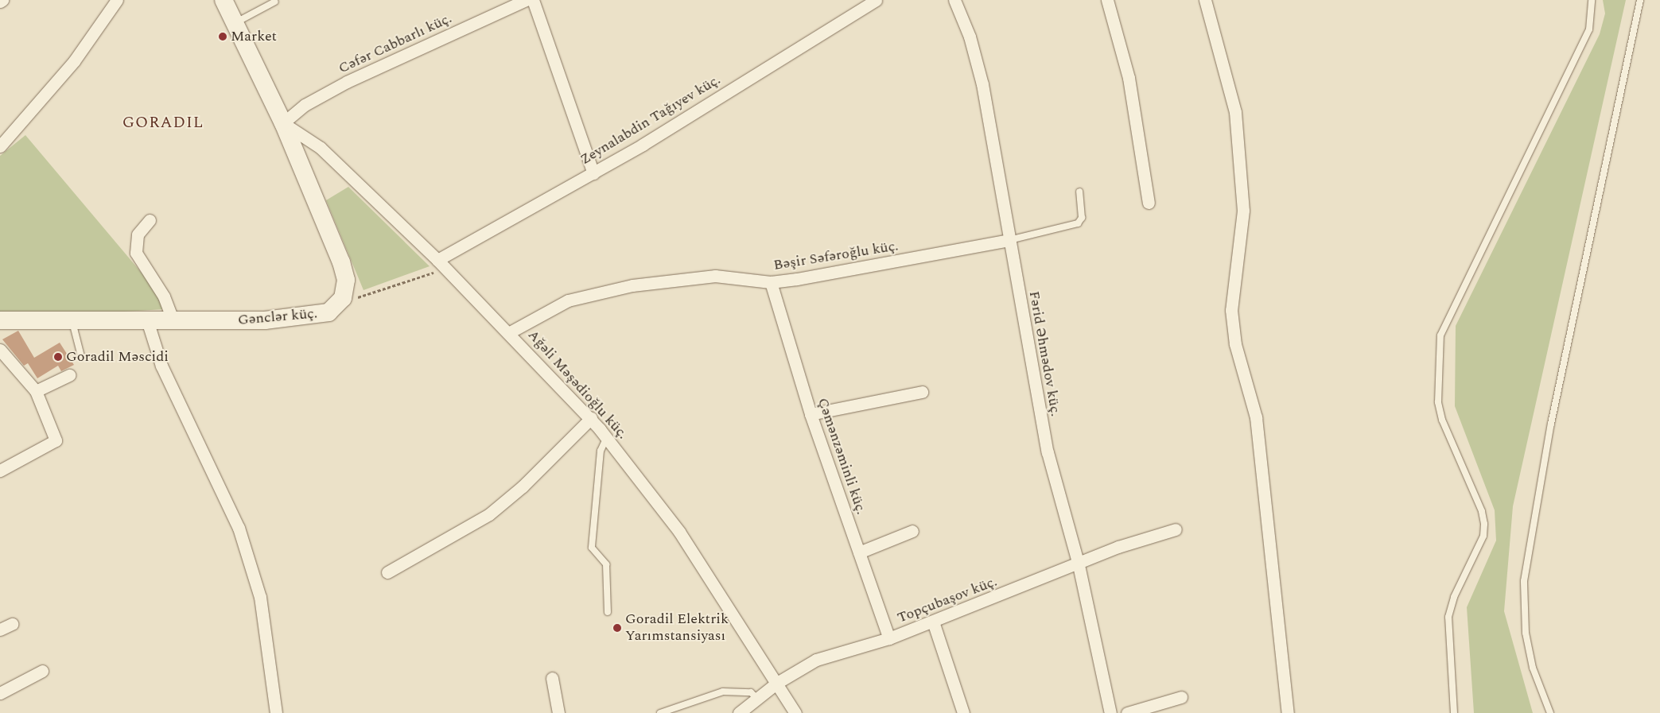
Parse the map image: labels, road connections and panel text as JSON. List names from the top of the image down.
{
  "streets": {
    "street": [
      "Cəfər Cabbarlı küç.",
      "Zeynalabdin Tağıyev küç.",
      "Bəşir Səfəroğlu küç.",
      "Gənclər küç.",
      "Fərid Əhmədov küç.",
      "Ağəli Məşədioğlu küç.",
      "Çəmənzəminli küç.",
      "Topçubaşov küç."
    ]
  },
  "crossings": [
    ["Cəfər Cabbarlı küç.", "Ağəli Məşədioğlu küç."],
    ["Zeynalabdin Tağıyev küç.", "Ağəli Məşədioğlu küç."],
    ["Bəşir Səfəroğlu küç.", "Fərid Əhmədov küç."],
    ["Bəşir Səfəroğlu küç.", "Ağəli Məşədioğlu küç."],
    ["Bəşir Səfəroğlu küç.", "Çəmənzəminli küç."],
    ["Fərid Əhmədov küç.", "Topçubaşov küç."],
    ["Ağəli Məşədioğlu küç.", "Topçubaşov küç."],
    ["Çəmənzəminli küç.", "Topçubaşov küç."]
  ],
  "districts": ["GORADIL"],
  "places": ["Market", "Goradil Məscidi", "Goradil Elektrik Yarımstansiyası"]
}
